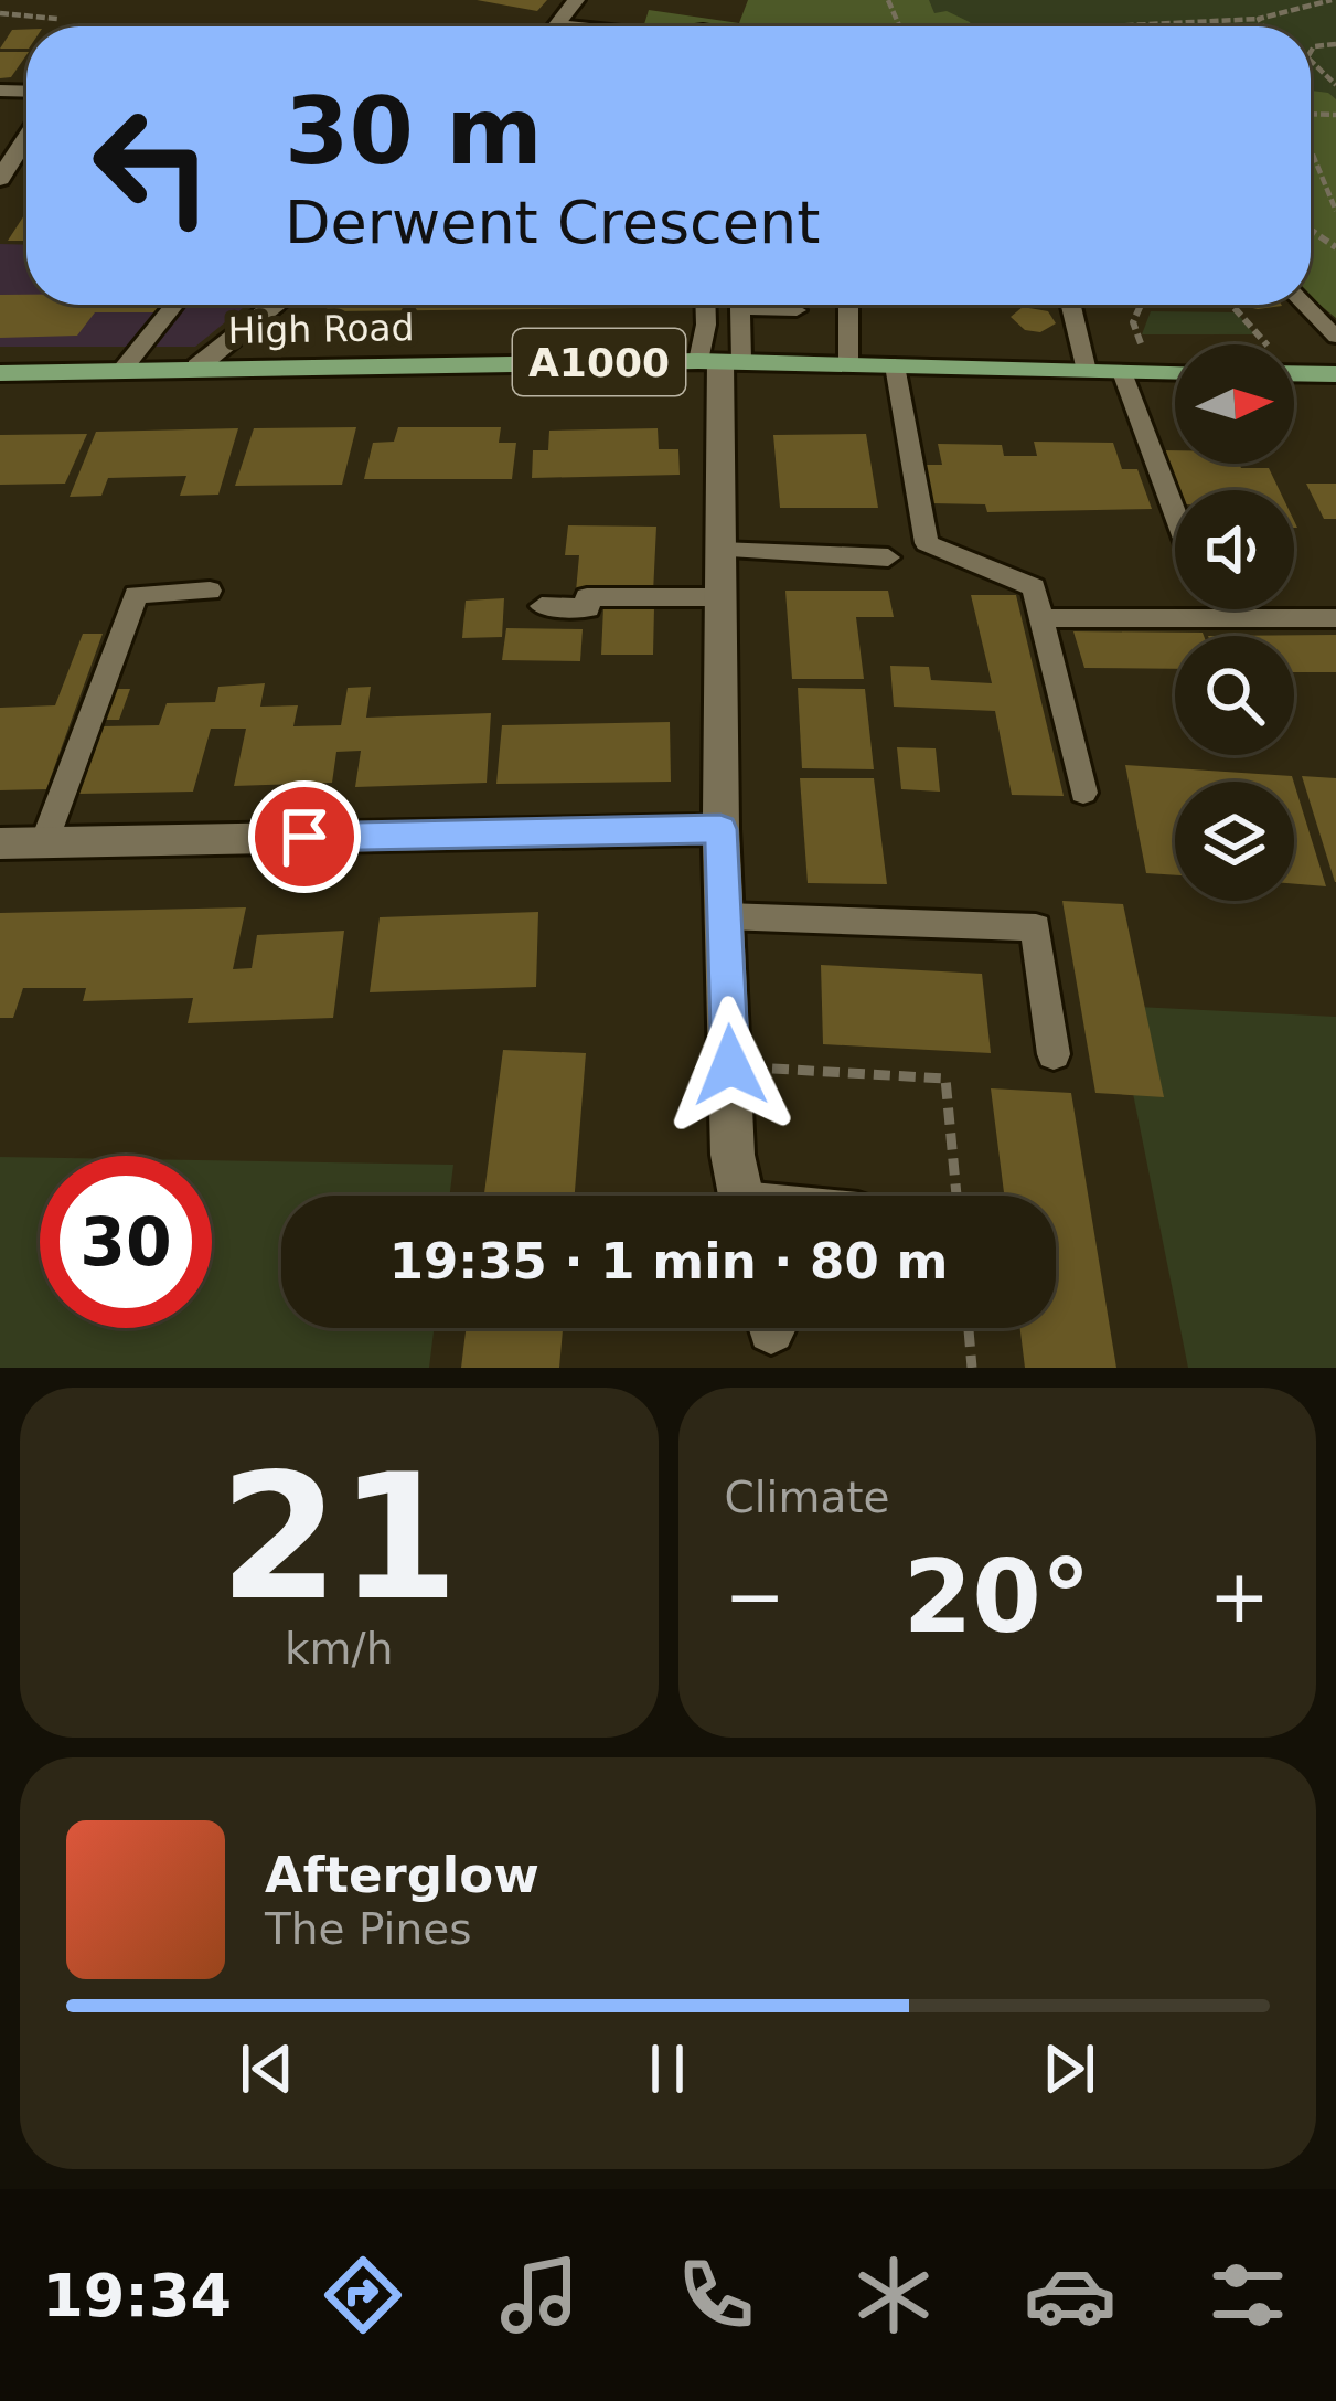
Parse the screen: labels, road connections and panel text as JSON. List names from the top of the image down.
{
  "streets": {
    "main road": ["High Road", "A1000"]
  },
  "north": "right",
  "page": {
    "turn": ["30 m", "Derwent Crescent"],
    "limit": "30",
    "trip": "19:35 · 1 min · 80 m",
    "tile": [
      ["21", "km/h"],
      "Climate"
    ],
    "heat": ["−", "20°", "+"],
    "song": ["Afterglow", "The Pines"],
    "tabs": "19:34"
  }
}
